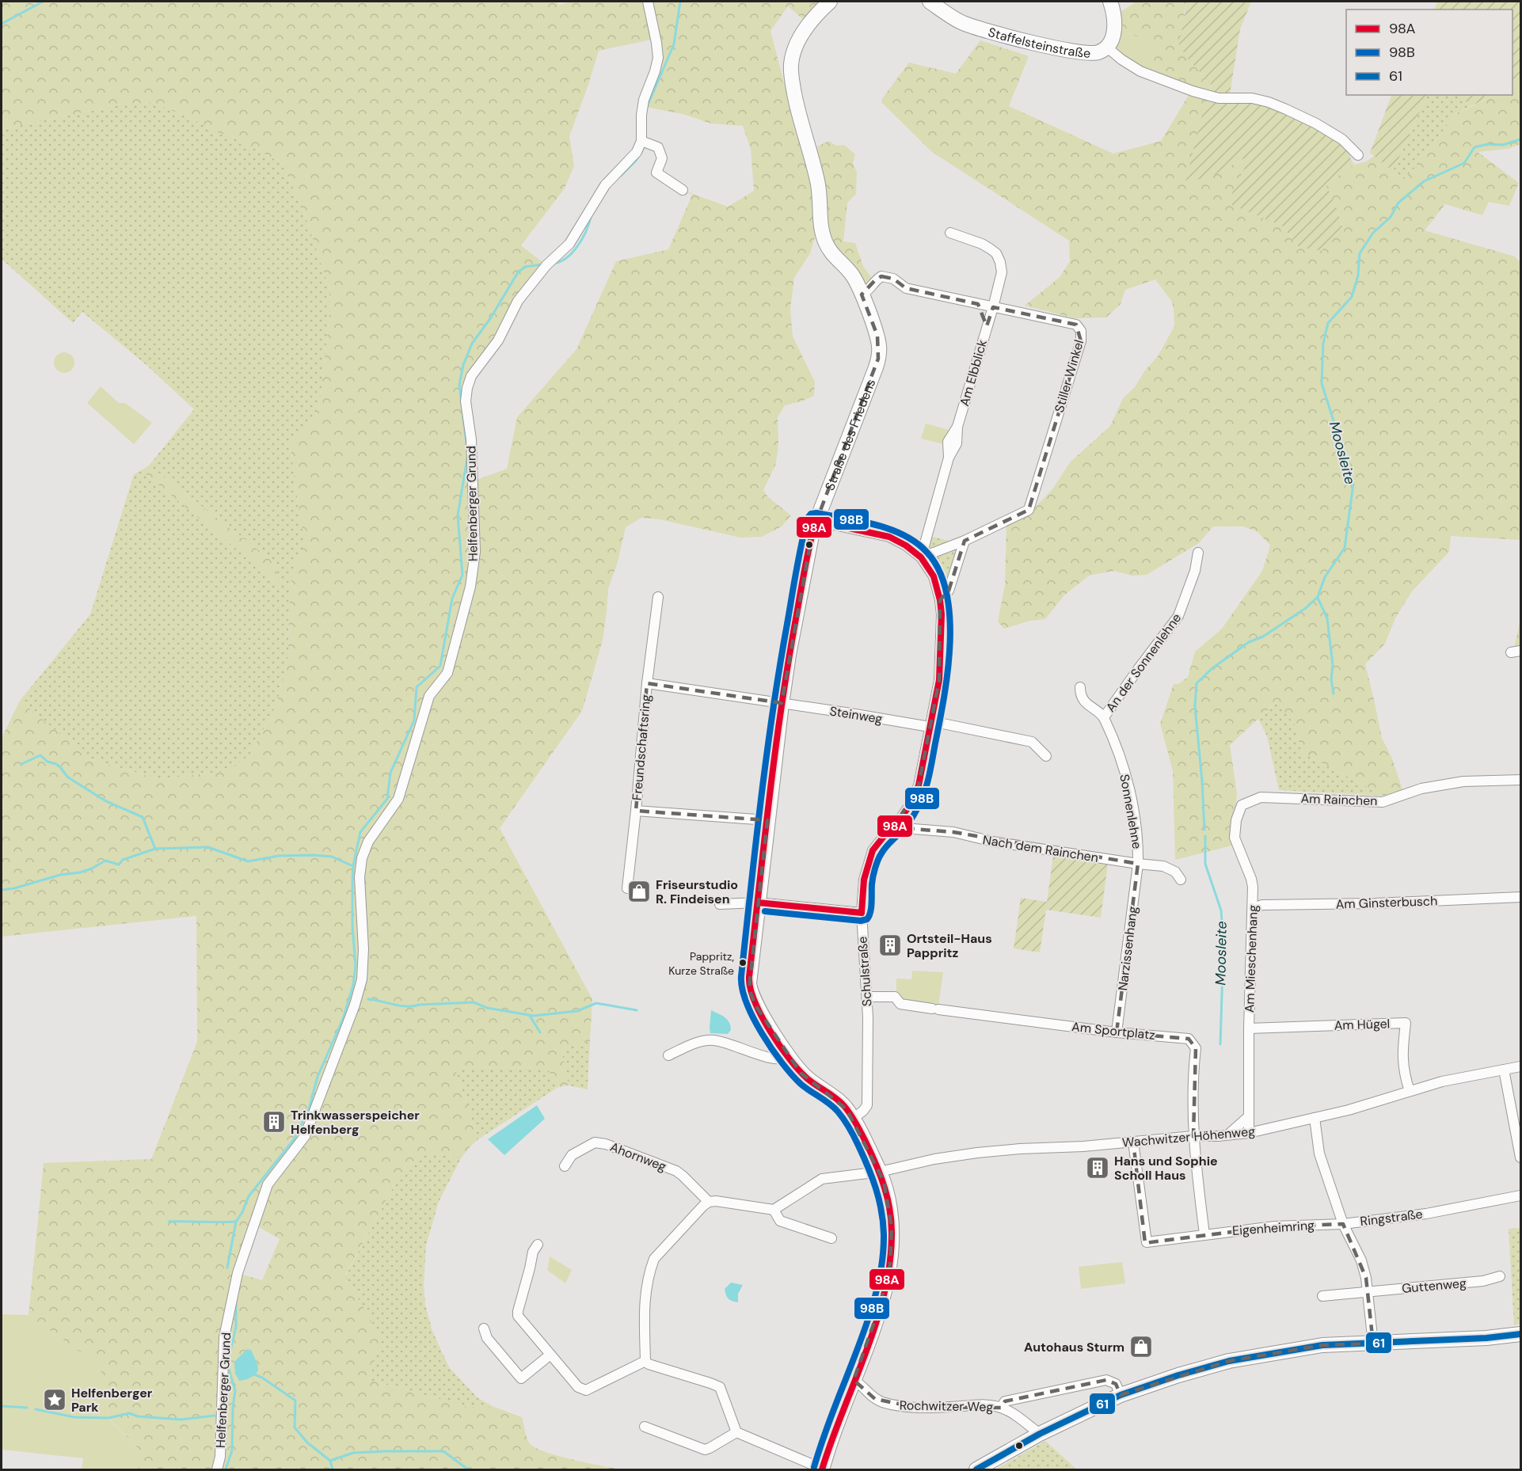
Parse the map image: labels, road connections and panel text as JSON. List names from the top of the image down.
{
  "streets": {
    "street": [
      "Staffelsteinstraße",
      "Am Elbblick",
      "Stiller Winkel",
      "Straße des Friedens",
      "Helfenberger Grund",
      "An der Sonnenlehne",
      "Steinweg",
      "Freundschaftsring",
      "Am Rainchen",
      "Sonnenlehne",
      "Nach dem Rainchen",
      "Am Ginsterbusch",
      "Narzissenhang",
      "Am Mieschenhang",
      "Schulstraße",
      "Am Hügel",
      "Am Sportplatz",
      "Wachwitzer Höhenweg",
      "Ahornweg",
      "Ringstraße",
      "Eigenheimring",
      "Guttenweg",
      "Rochwitzer Weg"
    ]
  },
  "crossings": [
    ["Am Elbblick", "Stiller Winkel"],
    ["Am Elbblick", "Schulstraße"],
    ["Straße des Friedens", "Steinweg"],
    ["Straße des Friedens", "Freundschaftsring"],
    ["Straße des Friedens", "Schulstraße"],
    ["Straße des Friedens", "Wachwitzer Höhenweg"],
    ["Straße des Friedens", "Rochwitzer Weg"],
    ["An der Sonnenlehne", "Sonnenlehne"],
    ["Steinweg", "Freundschaftsring"],
    ["Steinweg", "Schulstraße"],
    ["Am Rainchen", "Am Mieschenhang"],
    ["Sonnenlehne", "Nach dem Rainchen"],
    ["Sonnenlehne", "Narzissenhang"],
    ["Nach dem Rainchen", "Narzissenhang"],
    ["Nach dem Rainchen", "Schulstraße"],
    ["Am Ginsterbusch", "Am Mieschenhang"],
    ["Narzissenhang", "Am Sportplatz"],
    ["Am Mieschenhang", "Am Hügel"],
    ["Am Mieschenhang", "Wachwitzer Höhenweg"],
    ["Schulstraße", "Am Sportplatz"],
    ["Am Hügel", "Wachwitzer Höhenweg"],
    ["Am Sportplatz", "Wachwitzer Höhenweg"],
    ["Wachwitzer Höhenweg", "Ringstraße"],
    ["Wachwitzer Höhenweg", "Eigenheimring"],
    ["Ringstraße", "Eigenheimring"]
  ],
  "water": ["Moosleite"],
  "places": {
    "shop": ["Friseurstudio R. Findeisen", "Autohaus Sturm"],
    "building": ["Ortsteil-Haus Pappritz", "Trinkwasserspeicher Helfenberg", "Hans und Sophie Scholl Haus"],
    "other": ["Pappritz, Kurze Straße"],
    "place": ["Helfenberger Park"]
  },
  "lines": ["transit line 98B", "transit line 98A", "transit line 61"],
  "legend": ["98A", "98B", "61"]
}
